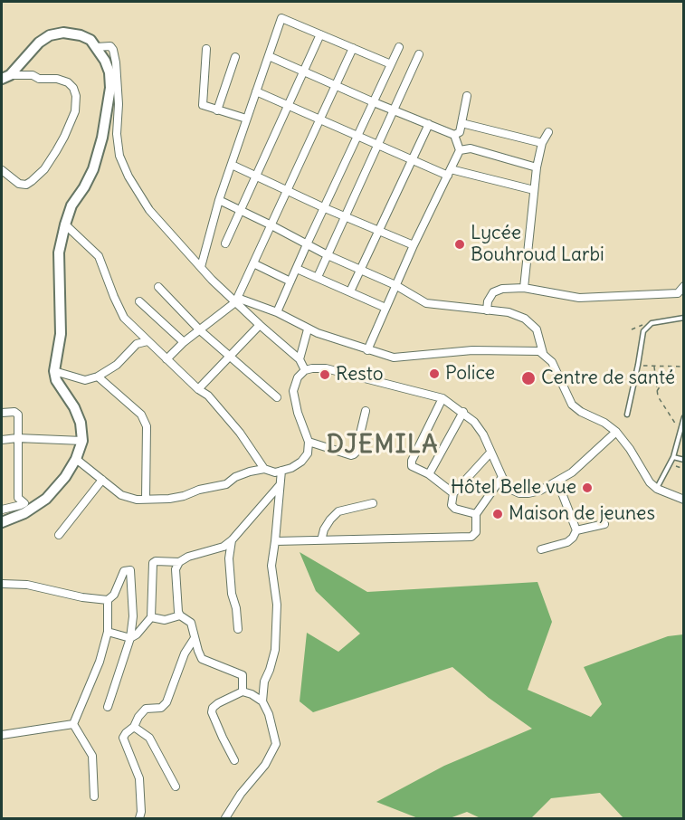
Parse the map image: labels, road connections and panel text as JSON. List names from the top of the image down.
{
  "districts": ["DJEMILA"],
  "places": [
    "Lycée Bouhroud Larbi",
    "Police",
    "Resto",
    "Centre de santé",
    "Hôtel Belle vue",
    "Maison de jeunes"
  ]
}
